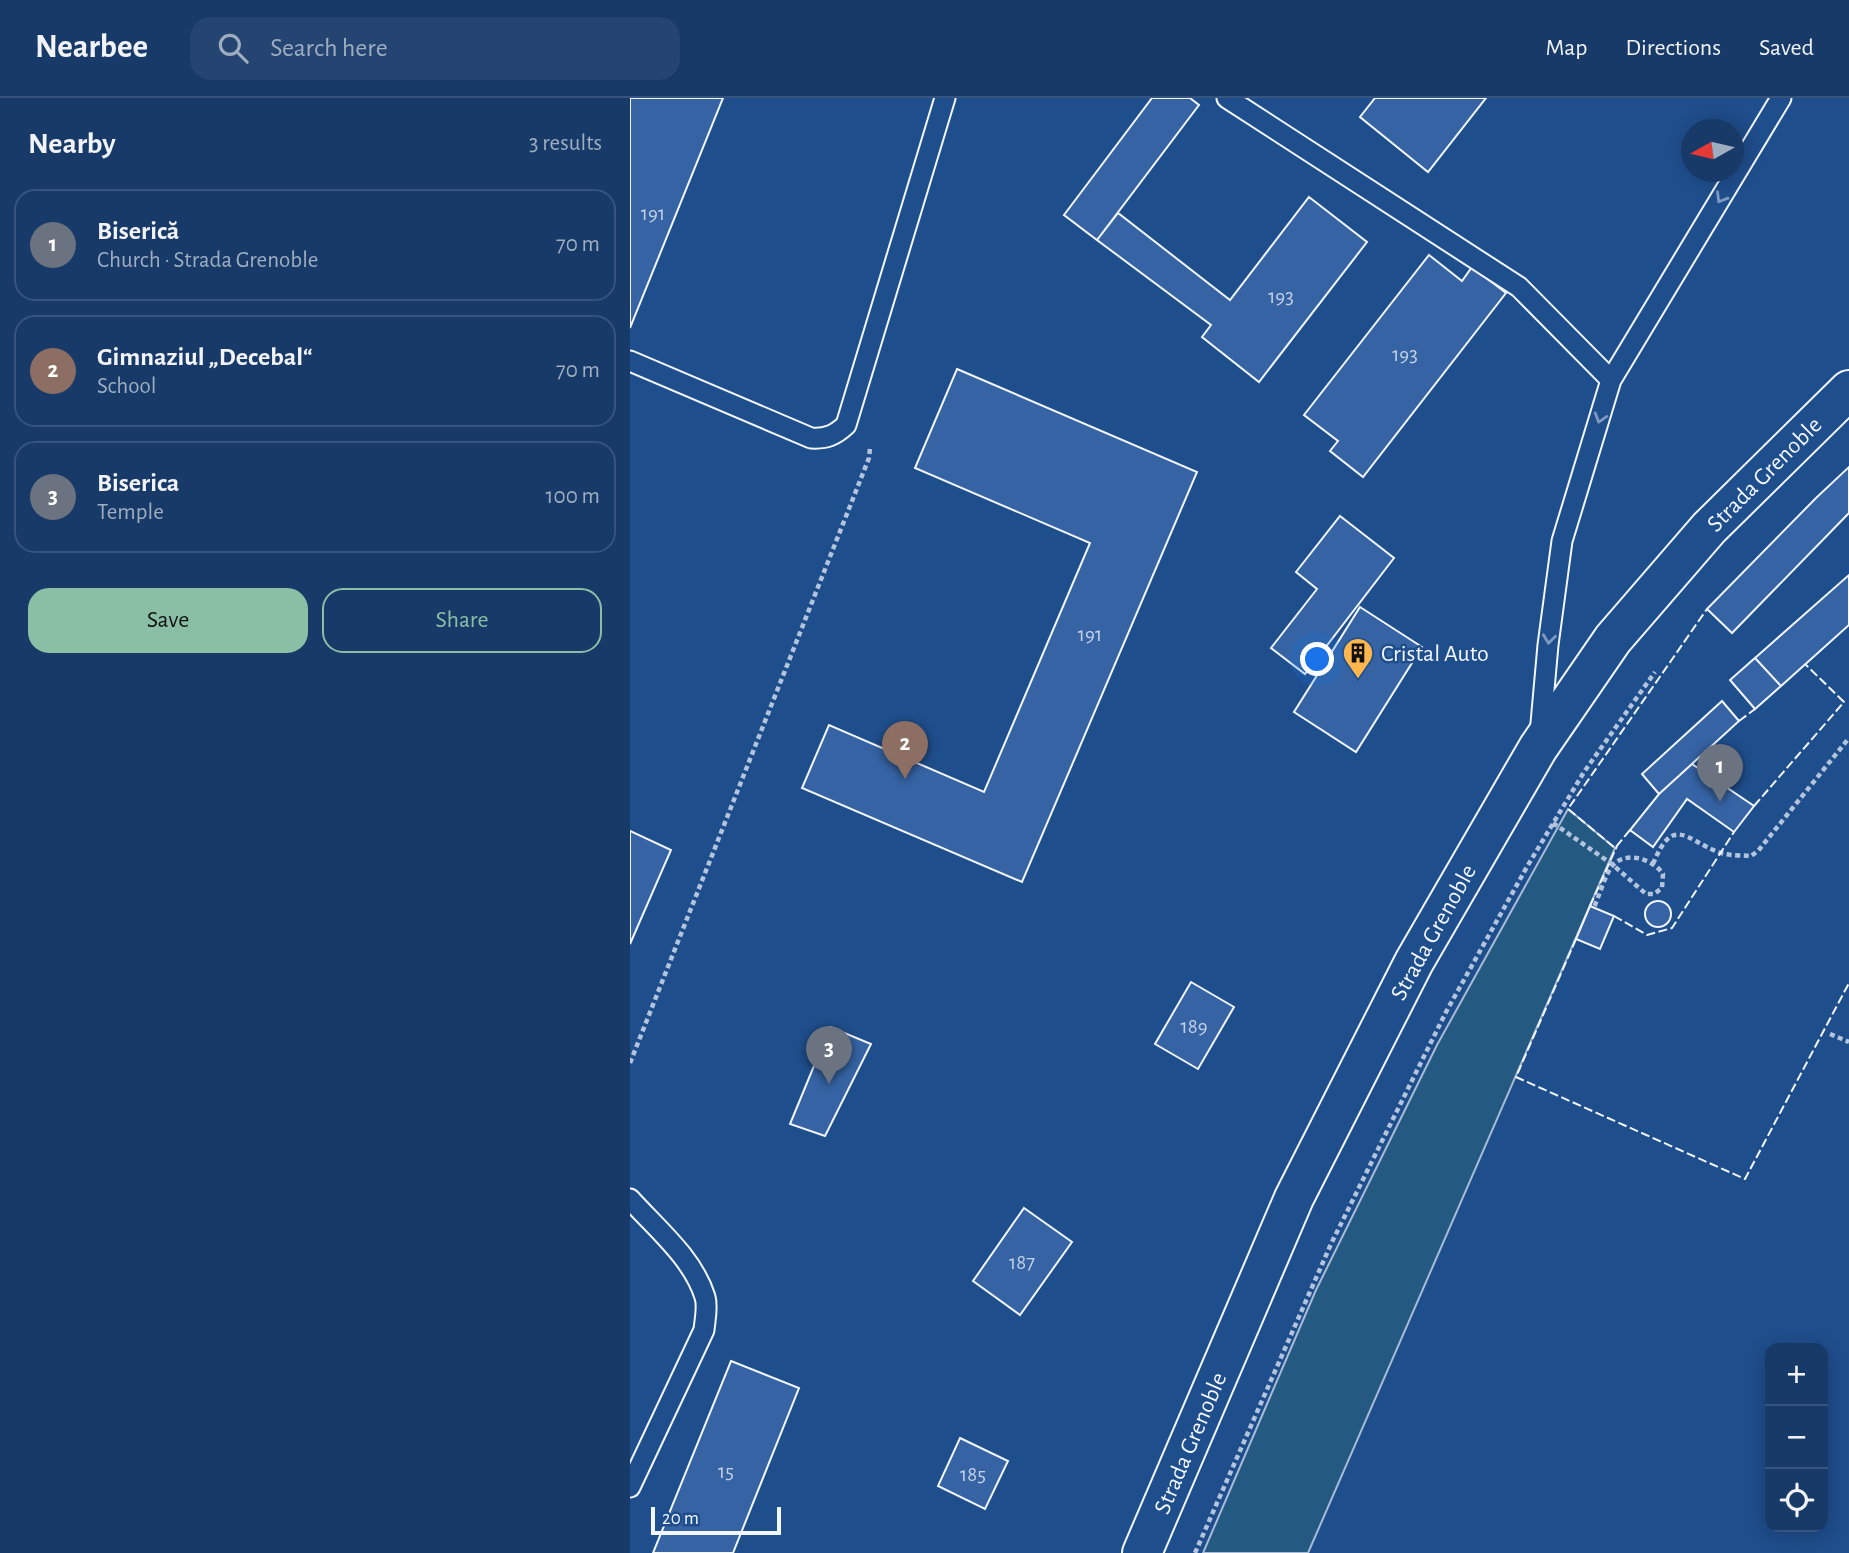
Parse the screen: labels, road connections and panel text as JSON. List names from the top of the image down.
{
  "streets": {
    "main road": ["Strada Grenoble"]
  },
  "places": {
    "building": ["Cristal Auto"]
  },
  "house_numbers": [
    "191",
    "193",
    "193",
    "191",
    "189",
    "187",
    "15",
    "185"
  ],
  "scale_bar": "20 m",
  "north": "left",
  "page": {
    "header": "Nearbee",
    "search": "Search here",
    "nav": ["Map", "Directions", "Saved"],
    "heading": ["Nearby", "3 results"],
    "list": [
      {
        "mark": "1",
        "name": "Biserică",
        "note": "Church · Strada Grenoble",
        "value": "70 m"
      },
      {
        "mark": "2",
        "name": "Gimnaziul „Decebal“",
        "note": "School",
        "value": "70 m"
      },
      {
        "mark": "3",
        "name": "Biserica",
        "note": "Temple",
        "value": "100 m"
      }
    ],
    "buttons": ["Save", "Share"],
    "pins": ["2", "1", "3"],
    "map_buttons": ["+", "−"],
    "scale": "20 m"
  }
}
